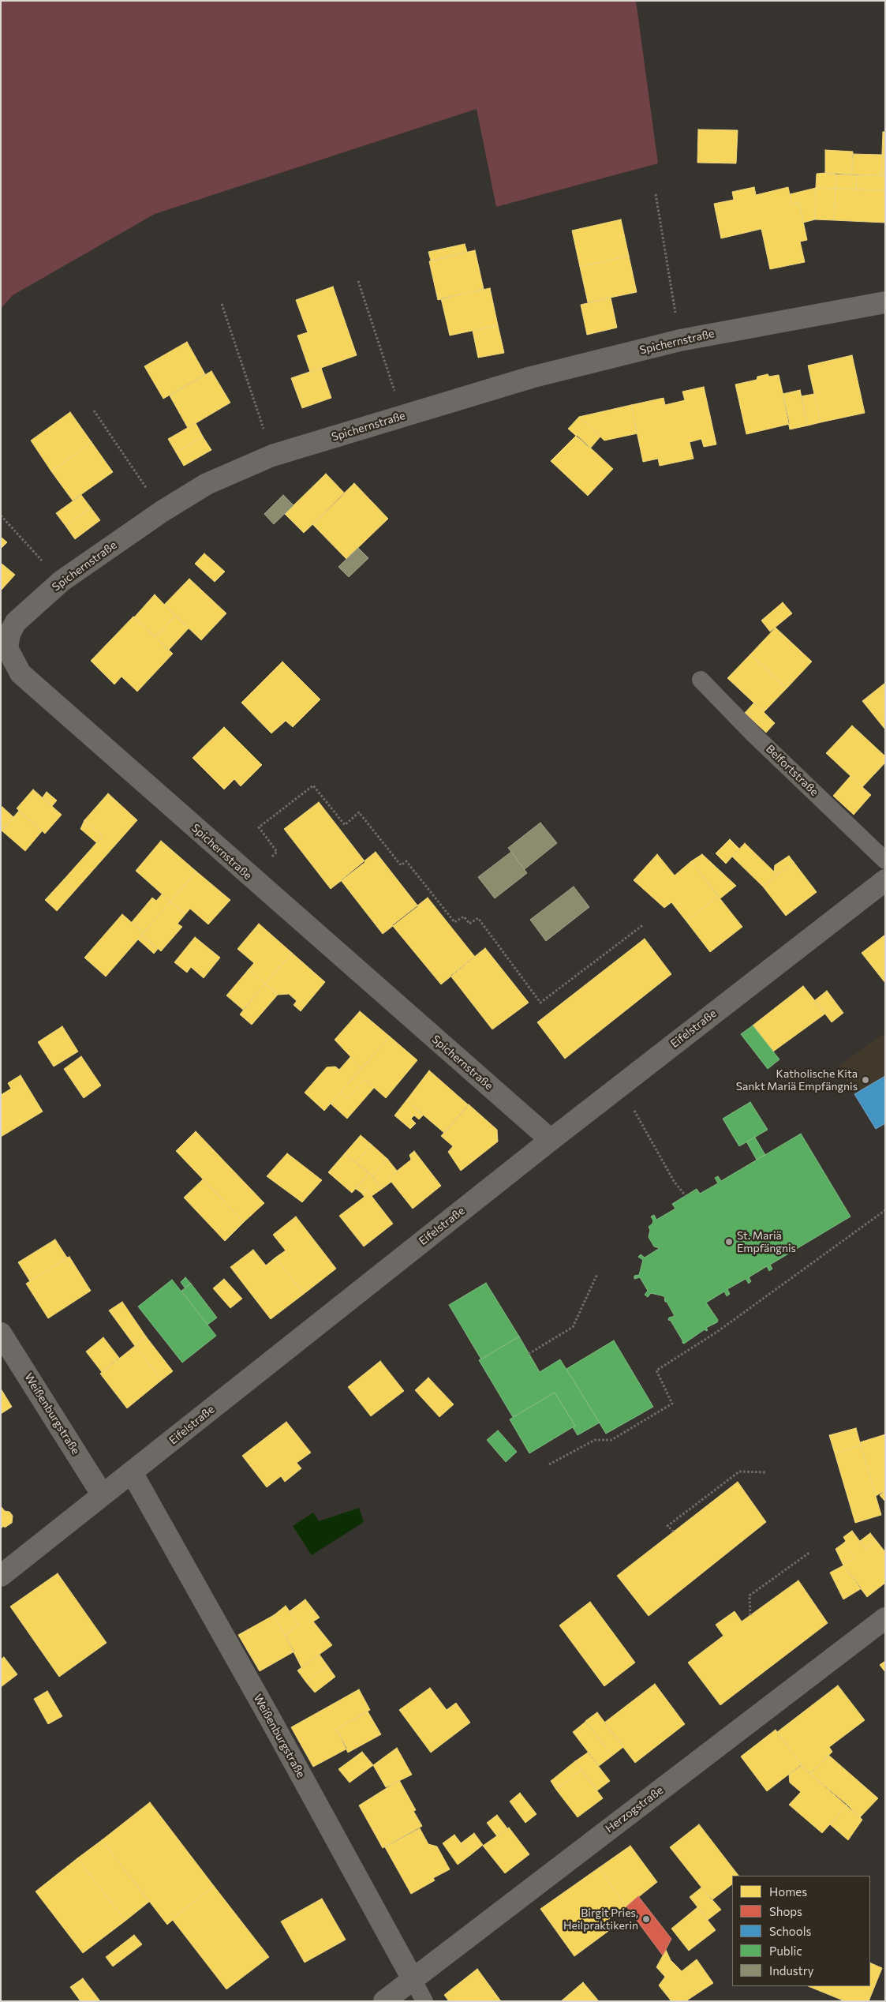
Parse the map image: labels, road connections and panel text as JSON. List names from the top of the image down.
{
  "streets": {
    "street": [
      "Spichernstraße",
      "Eifelstraße",
      "Weißenburgstraße",
      "Herzogstraße"
    ],
    "lane": ["Belfortstraße"]
  },
  "crossings": [
    ["Spichernstraße", "Eifelstraße"],
    ["Eifelstraße", "Weißenburgstraße"],
    ["Weißenburgstraße", "Herzogstraße"]
  ],
  "places": ["Katholische Kita Sankt Mariä Empfängnis", "St. Mariä Empfängnis", "Birgit Pries, Heilpraktikerin"],
  "legend": [
    "Homes",
    "Shops",
    "Schools",
    "Public",
    "Industry"
  ]
}
